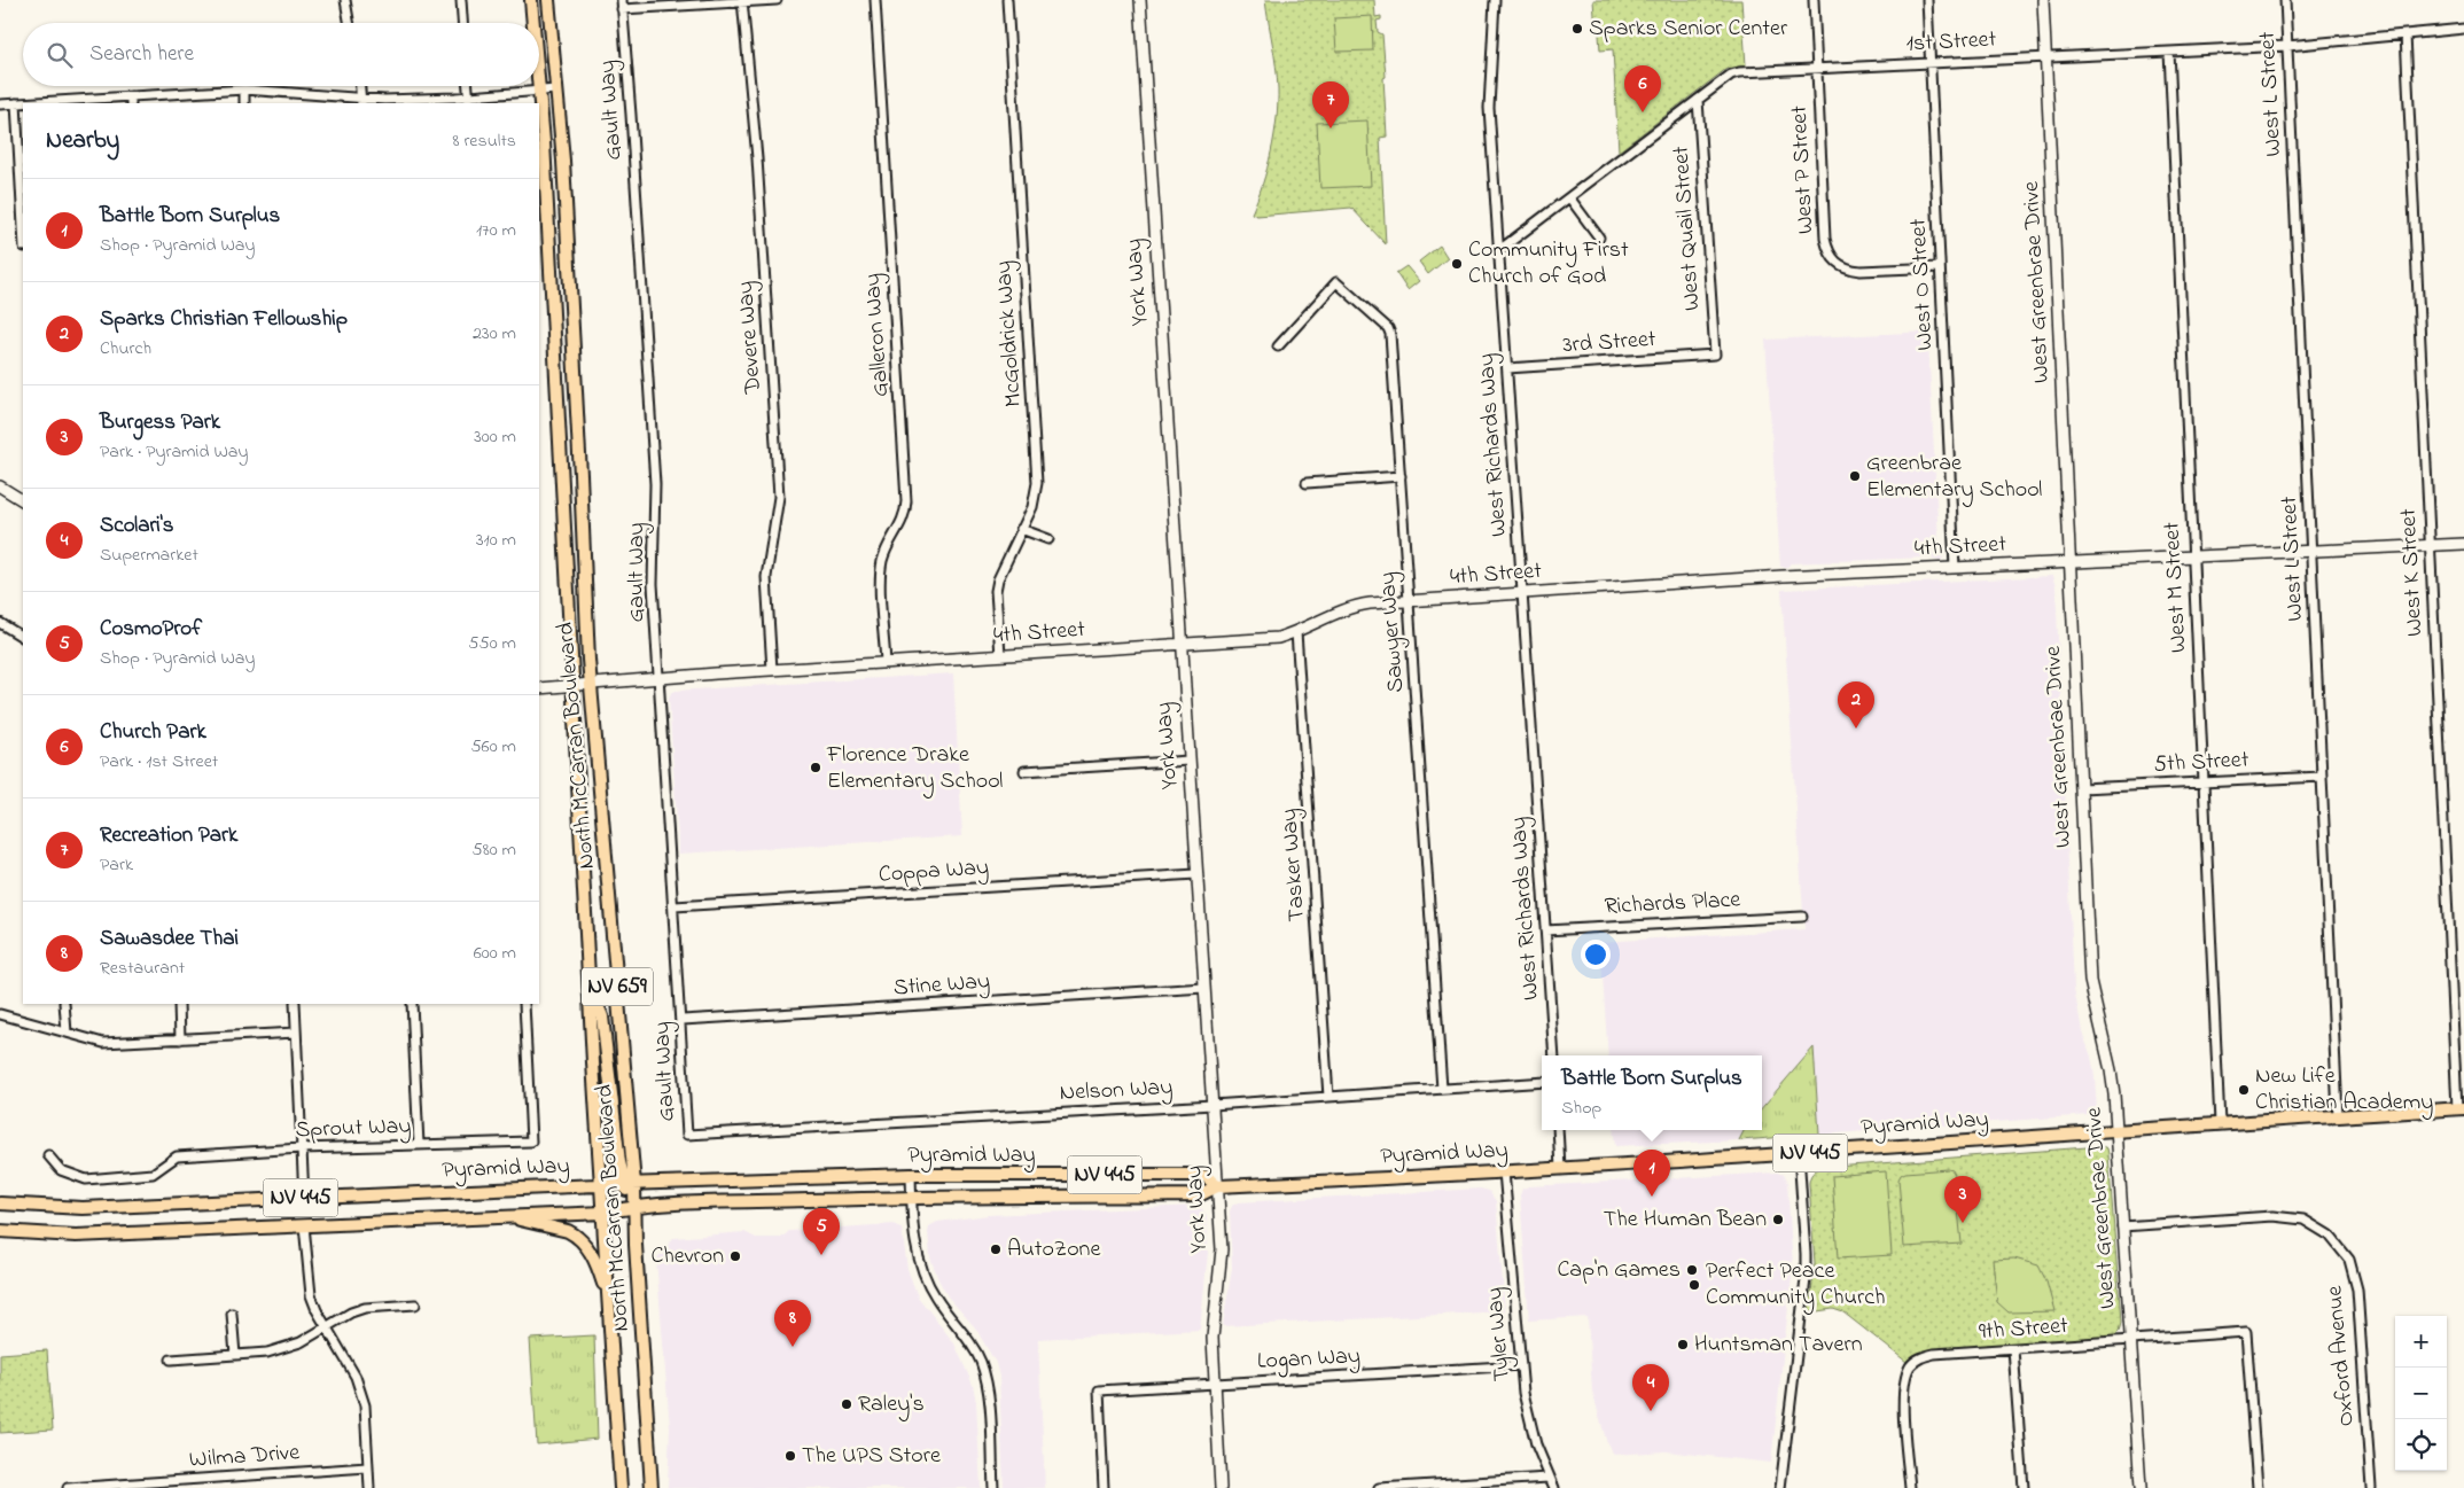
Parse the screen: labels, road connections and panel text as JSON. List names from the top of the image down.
{
  "streets": {
    "main road": [
      "North McCarran Boulevard",
      "NV 659",
      "Pyramid Way",
      "NV 445"
    ],
    "street": [
      "1st Street",
      "West L Street",
      "Gault Way",
      "West P Street",
      "West Quail Street",
      "York Way",
      "West Greenbrae Drive",
      "West O Street",
      "McGoldrick Way",
      "Galleron Way",
      "Devere Way",
      "3rd Street",
      "West Richards Way",
      "4th Street",
      "West K Street",
      "West M Street",
      "Sawyer Way",
      "5th Street",
      "Tasker Way",
      "Coppa Way",
      "Richards Place",
      "Stine Way",
      "Nelson Way",
      "Sprout Way",
      "9th Street",
      "Tyler Way",
      "Oxford Avenue",
      "Logan Way",
      "Wilma Drive"
    ]
  },
  "crossings": [
    ["1st Street", "West L Street"],
    ["1st Street", "West P Street"],
    ["1st Street", "West Quail Street"],
    ["1st Street", "West Greenbrae Drive"],
    ["1st Street", "West O Street"],
    ["1st Street", "West Richards Way"],
    ["1st Street", "West K Street"],
    ["1st Street", "West M Street"],
    ["West L Street", "4th Street"],
    ["West L Street", "5th Street"],
    ["West L Street", "Pyramid Way"],
    ["Gault Way", "4th Street"],
    ["Gault Way", "Coppa Way"],
    ["Gault Way", "Stine Way"],
    ["Gault Way", "Nelson Way"],
    ["West P Street", "West O Street"],
    ["West Quail Street", "3rd Street"],
    ["York Way", "4th Street"],
    ["York Way", "Coppa Way"],
    ["York Way", "Stine Way"],
    ["York Way", "Nelson Way"],
    ["York Way", "Pyramid Way"],
    ["York Way", "Logan Way"],
    ["West Greenbrae Drive", "4th Street"],
    ["West Greenbrae Drive", "5th Street"],
    ["West Greenbrae Drive", "Pyramid Way"],
    ["West Greenbrae Drive", "9th Street"],
    ["West Greenbrae Drive", "Oxford Avenue"],
    ["West O Street", "4th Street"],
    ["McGoldrick Way", "4th Street"],
    ["Galleron Way", "4th Street"],
    ["Devere Way", "4th Street"],
    ["3rd Street", "West Richards Way"],
    ["West Richards Way", "4th Street"],
    ["West Richards Way", "Richards Place"],
    ["4th Street", "West K Street"],
    ["4th Street", "West M Street"],
    ["4th Street", "Sawyer Way"],
    ["4th Street", "North McCarran Boulevard"],
    ["4th Street", "Tasker Way"],
    ["West K Street", "Pyramid Way"],
    ["West M Street", "5th Street"],
    ["West M Street", "Pyramid Way"],
    ["Sawyer Way", "Nelson Way"],
    ["North McCarran Boulevard", "Pyramid Way"],
    ["Tasker Way", "Nelson Way"],
    ["Pyramid Way", "Tyler Way"],
    ["Tyler Way", "Logan Way"]
  ],
  "places": [
    "Sparks Senior Center",
    "Community First Church of God",
    "Greenbrae Elementary School",
    "Florence Drake Elementary School",
    "New Life Christian Academy",
    "The Human Bean",
    "AutoZone",
    "Chevron",
    "Cap'n Games",
    "Perfect Peace Community Church",
    "Huntsman Tavern",
    "Raley's",
    "The UPS Store"
  ],
  "page": {
    "search": "Search here",
    "pins": [
      "6",
      "7",
      "2",
      "1",
      "3",
      "5",
      "8",
      "4"
    ],
    "heading": ["Nearby", "8 results"],
    "list": [
      {
        "mark": "1",
        "name": "Battle Born Surplus",
        "note": "Shop · Pyramid Way",
        "value": "170 m"
      },
      {
        "mark": "2",
        "name": "Sparks Christian Fellowship",
        "note": "Church",
        "value": "230 m"
      },
      {
        "mark": "3",
        "name": "Burgess Park",
        "note": "Park · Pyramid Way",
        "value": "300 m"
      },
      {
        "mark": "4",
        "name": "Scolari's",
        "note": "Supermarket",
        "value": "310 m"
      },
      {
        "mark": "5",
        "name": "CosmoProf",
        "note": "Shop · Pyramid Way",
        "value": "550 m"
      },
      {
        "mark": "6",
        "name": "Church Park",
        "note": "Park · 1st Street",
        "value": "560 m"
      },
      {
        "mark": "7",
        "name": "Recreation Park",
        "note": "Park",
        "value": "580 m"
      },
      {
        "mark": "8",
        "name": "Sawasdee Thai",
        "note": "Restaurant",
        "value": "600 m"
      }
    ],
    "popup": ["Battle Born Surplus", "Shop"],
    "map_buttons": ["+", "−"]
  }
}
